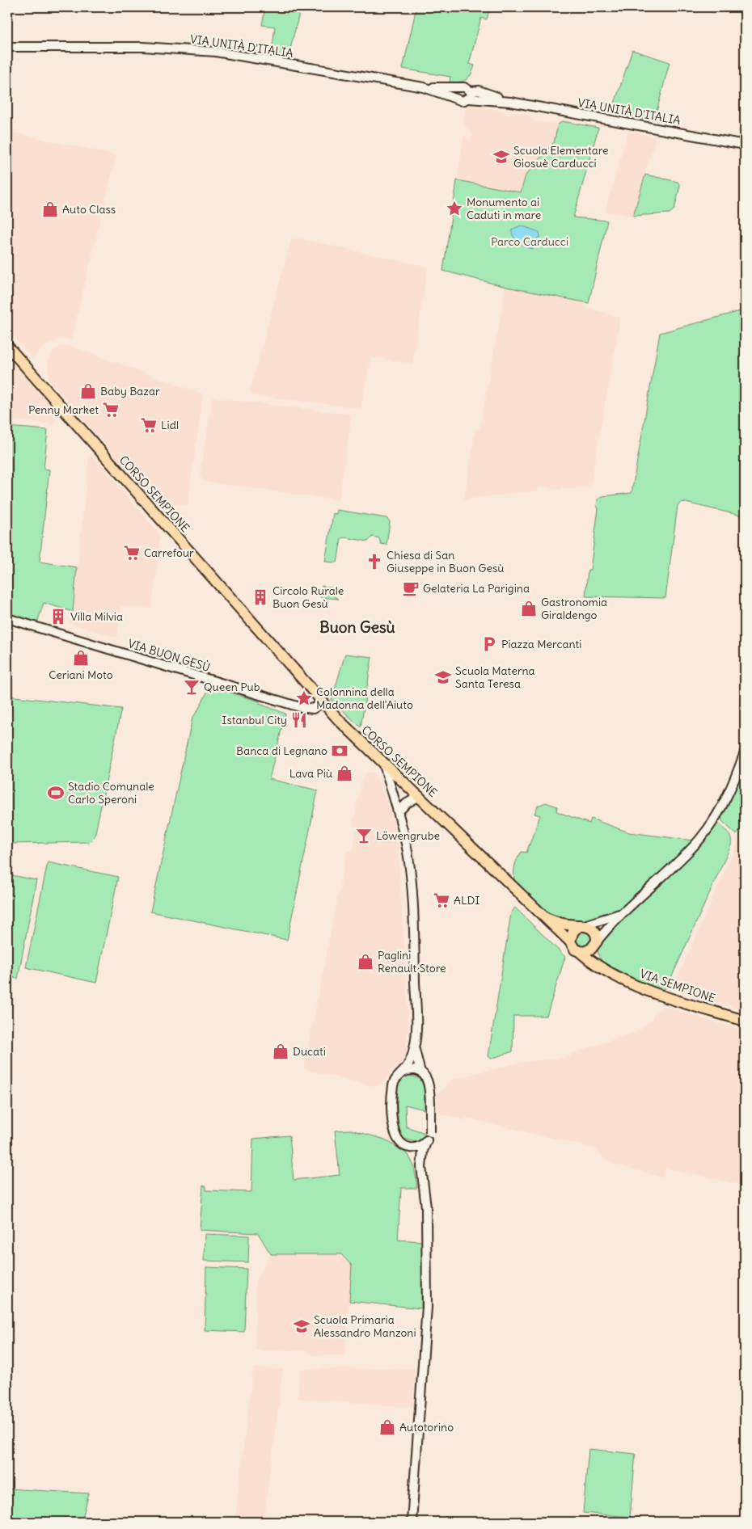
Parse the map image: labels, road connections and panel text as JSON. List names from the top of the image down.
{
  "streets": {
    "main road": ["CORSO SEMPIONE", "VIA SEMPIONE"],
    "street": ["VIA UNITÀ D'ITALIA", "VIA BUON GESÙ"]
  },
  "crossings": [
    ["CORSO SEMPIONE", "VIA BUON GESÙ"],
    ["CORSO SEMPIONE", "VIA SEMPIONE"]
  ],
  "districts": ["Buon Gesù"],
  "parks": ["Parco Carducci"],
  "places": {
    "school or university": ["Scuola Elementare Giosuè Carducci", "Scuola Materna Santa Teresa", "Scuola Primaria Alessandro Manzoni"],
    "place": ["Monumento ai Caduti in mare", "Colonnina della Madonna dell'Aiuto"],
    "shop": [
      "Auto Class",
      "Baby Bazar",
      "Gastronomia Giraldengo",
      "Ceriani Moto",
      "Lava Più",
      "Paglini Renault Store",
      "Ducati",
      "Autotorino"
    ],
    "supermarket": [
      "Penny Market",
      "Lidl",
      "Carrefour",
      "ALDI"
    ],
    "church": ["Chiesa di San Giuseppe in Buon Gesù"],
    "cafe": ["Gelateria La Parigina"],
    "building": ["Circolo Rurale Buon Gesù", "Villa Milvia"],
    "parking": ["Piazza Mercanti"],
    "bar": ["Queen Pub", "Löwengrube"],
    "restaurant": ["Istanbul City"],
    "bank": ["Banca di Legnano"],
    "sports": ["Stadio Comunale Carlo Speroni"]
  }
}
